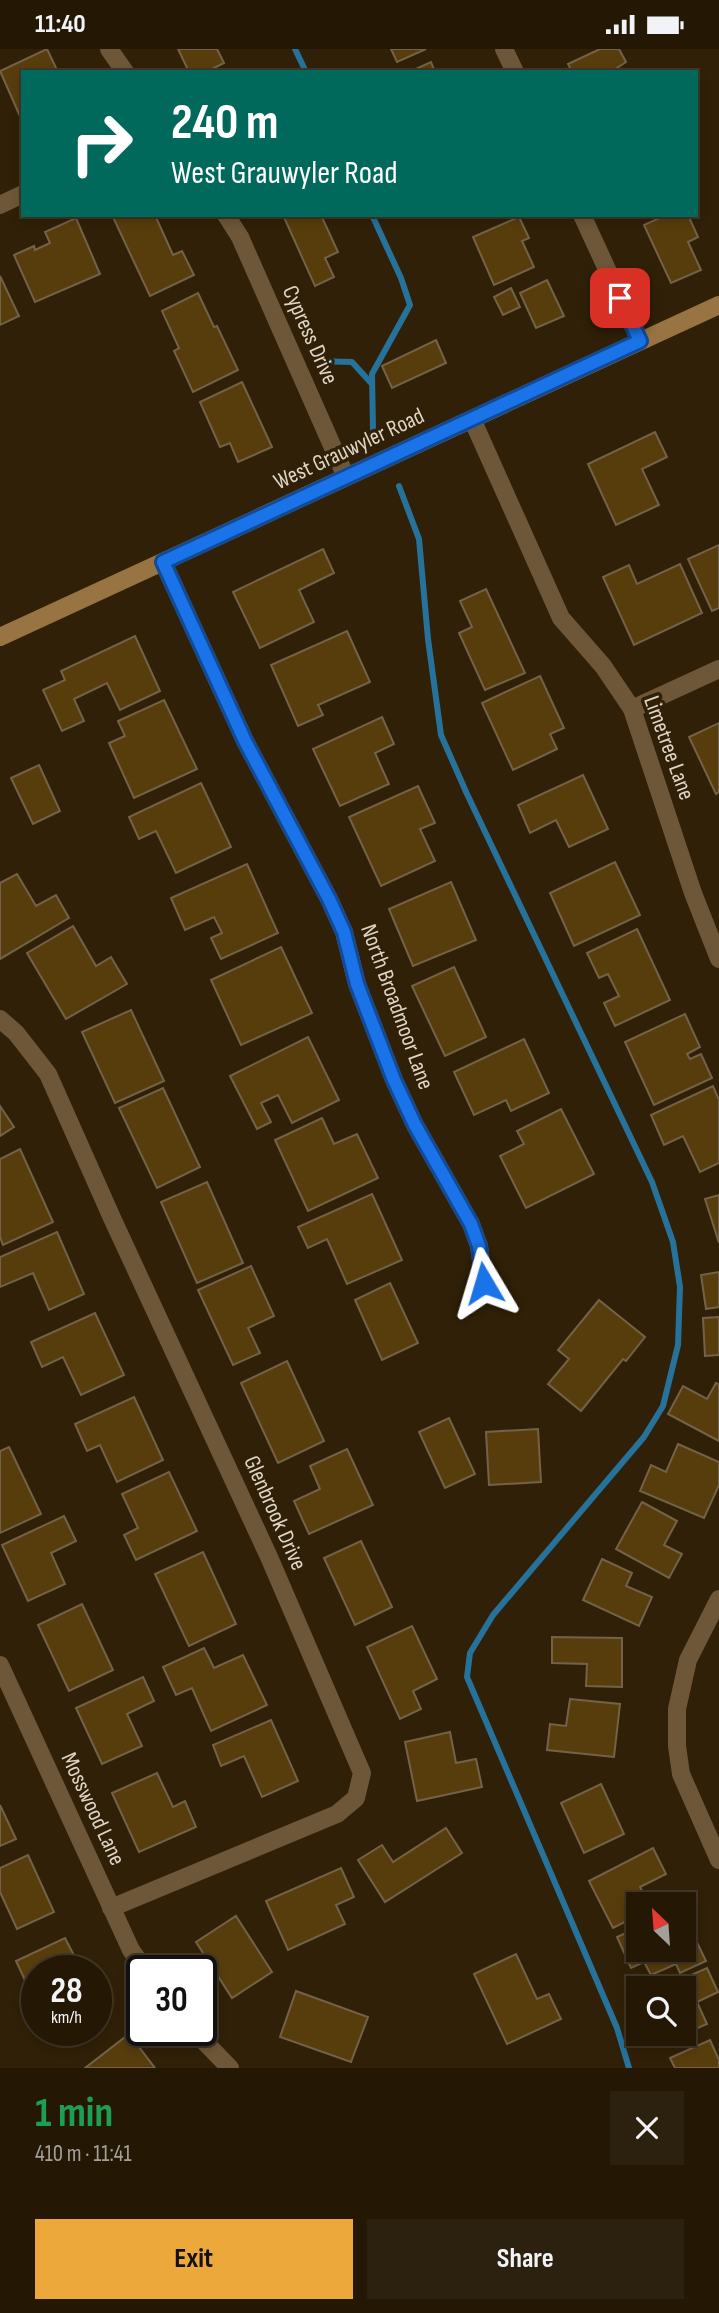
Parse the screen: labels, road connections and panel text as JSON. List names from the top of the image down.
{
  "streets": {
    "main road": ["West Grauwyler Road"],
    "street": [
      "Cypress Drive",
      "Limetree Lane",
      "North Broadmoor Lane",
      "Glenbrook Drive",
      "Mosswood Lane"
    ]
  },
  "crossings": [
    ["Cypress Drive", "West Grauwyler Road"],
    ["West Grauwyler Road", "Limetree Lane"],
    ["West Grauwyler Road", "North Broadmoor Lane"],
    ["Glenbrook Drive", "Mosswood Lane"]
  ],
  "north": "top left",
  "page": {
    "status": "11:40",
    "turn": ["240 m", "West Grauwyler Road"],
    "speed": "28 km/h",
    "limit": "30",
    "heading": ["1 min", "410 m · 11:41"],
    "buttons": ["Exit", "Share"]
  }
}
